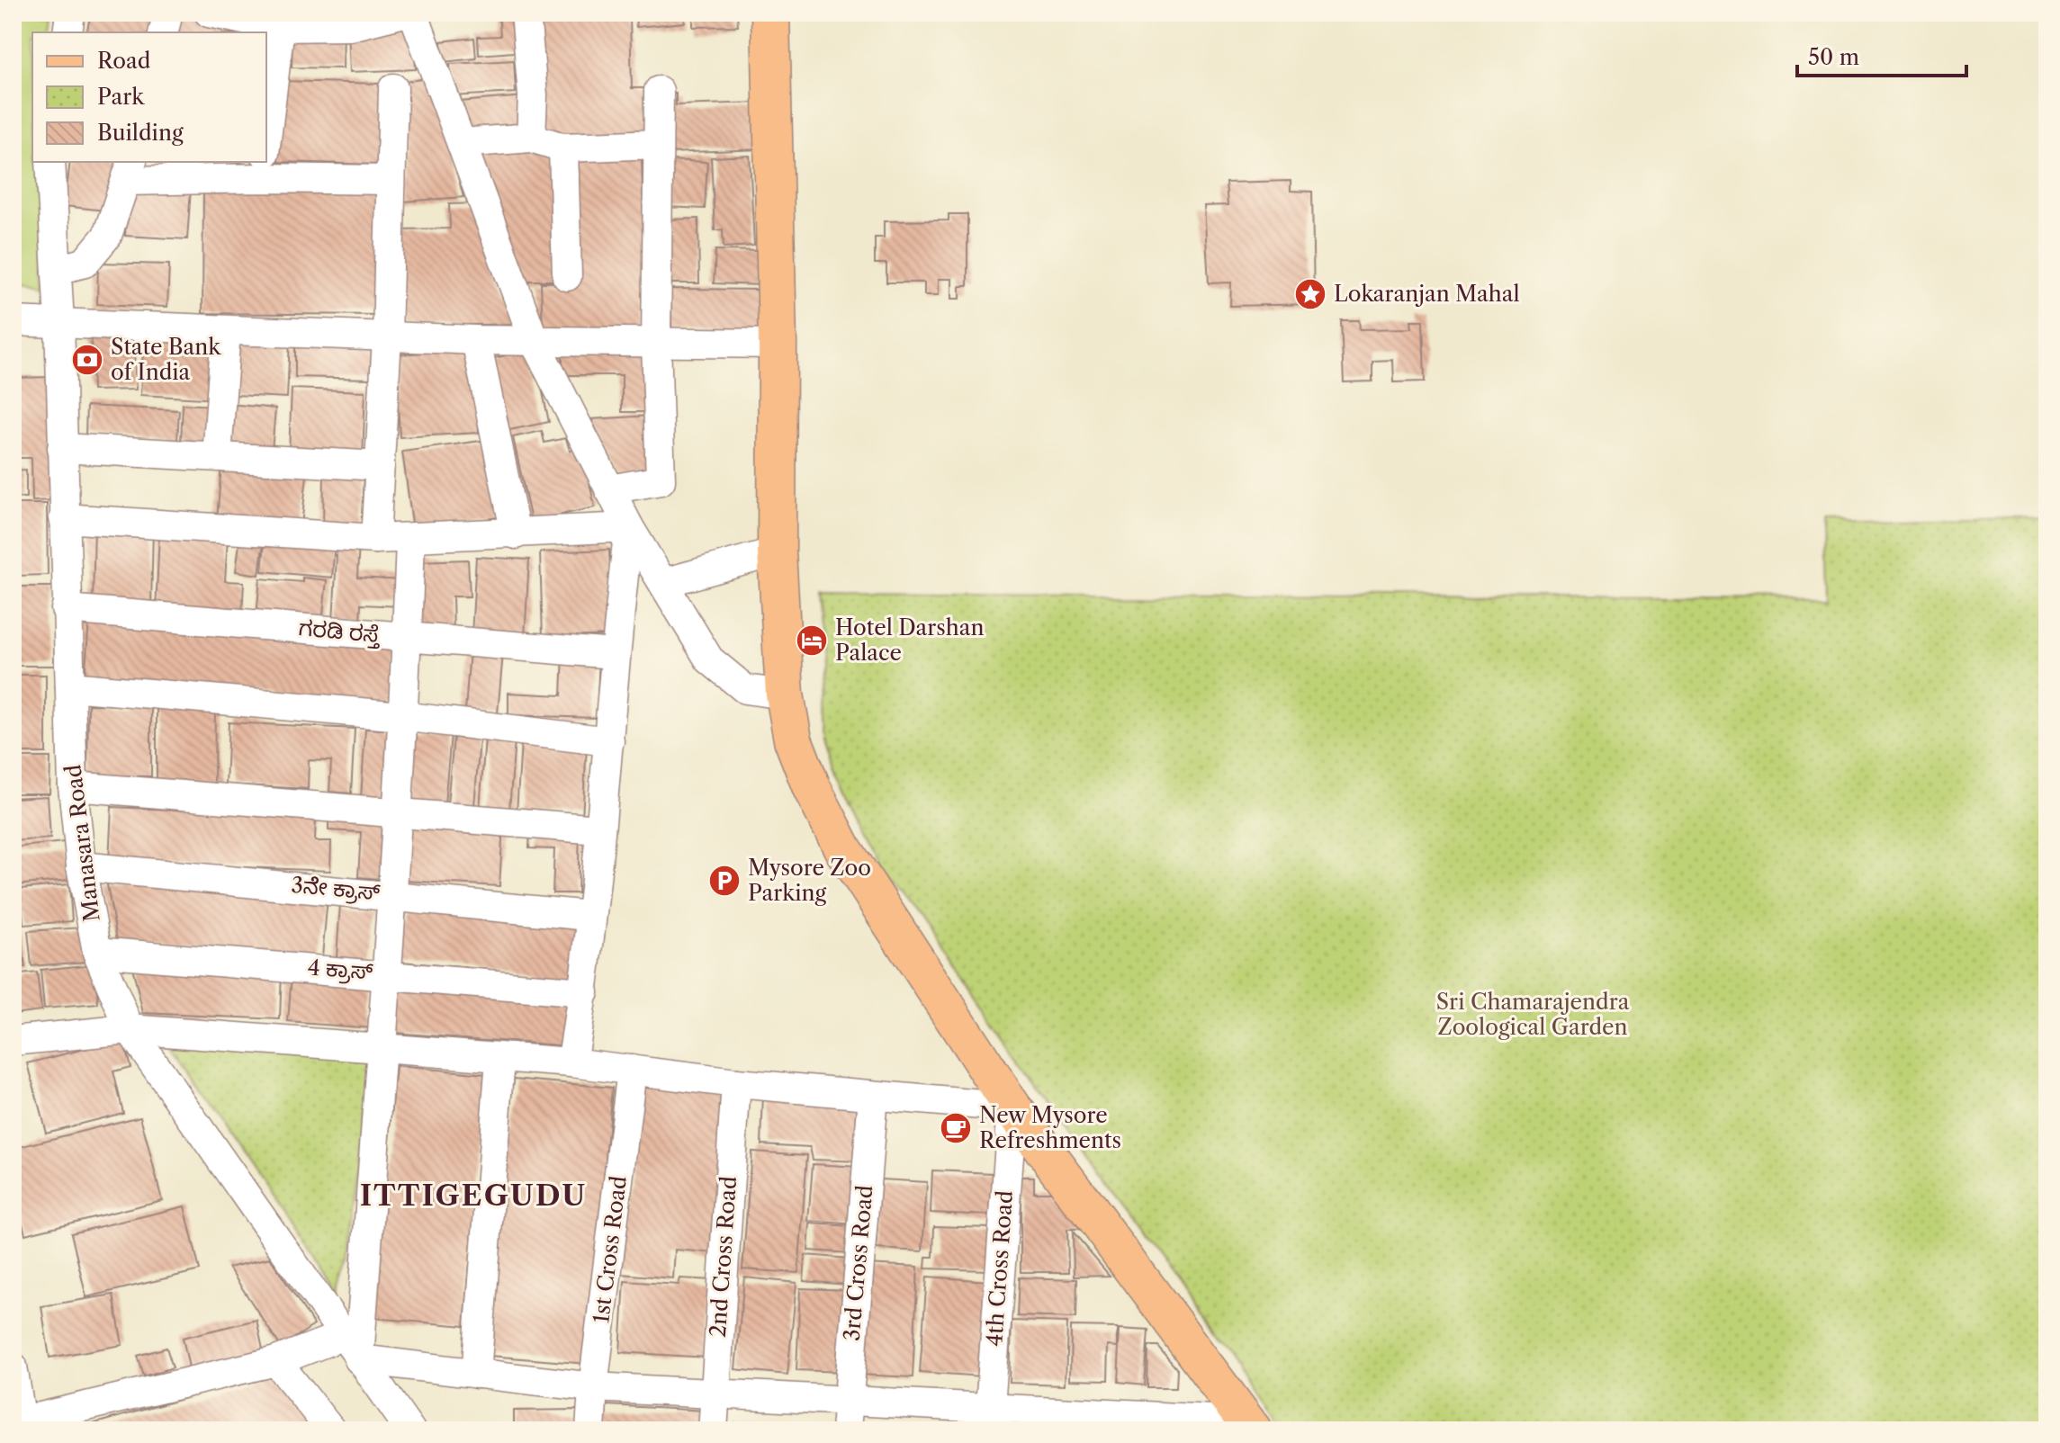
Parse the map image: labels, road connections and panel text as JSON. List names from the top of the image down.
{
  "streets": {
    "street": [
      "ಗರಡಿ ರಸ್ತೆ",
      "Manasara Road",
      "3ನೆೇ ಕ್ರಾಸ್",
      "4 ಕ್ರಾಸ್",
      "1st Cross Road",
      "2nd Cross Road",
      "3rd Cross Road",
      "4th Cross Road"
    ]
  },
  "crossings": [
    ["ಗರಡಿ ರಸ್ತೆ", "Manasara Road"],
    ["Manasara Road", "3ನೆೇ ಕ್ರಾಸ್"],
    ["Manasara Road", "4 ಕ್ರಾಸ್"]
  ],
  "districts": ["ITTIGEGUDU"],
  "parks": ["Sri Chamarajendra Zoological Garden"],
  "places": {
    "place": ["Lokaranjan Mahal"],
    "bank": ["State Bank of India"],
    "hotel": ["Hotel Darshan Palace"],
    "parking": ["Mysore Zoo Parking"],
    "cafe": ["New Mysore Refreshments"]
  },
  "legend": ["Road", "Park", "Building"],
  "scale_bar": "50 m"
}
